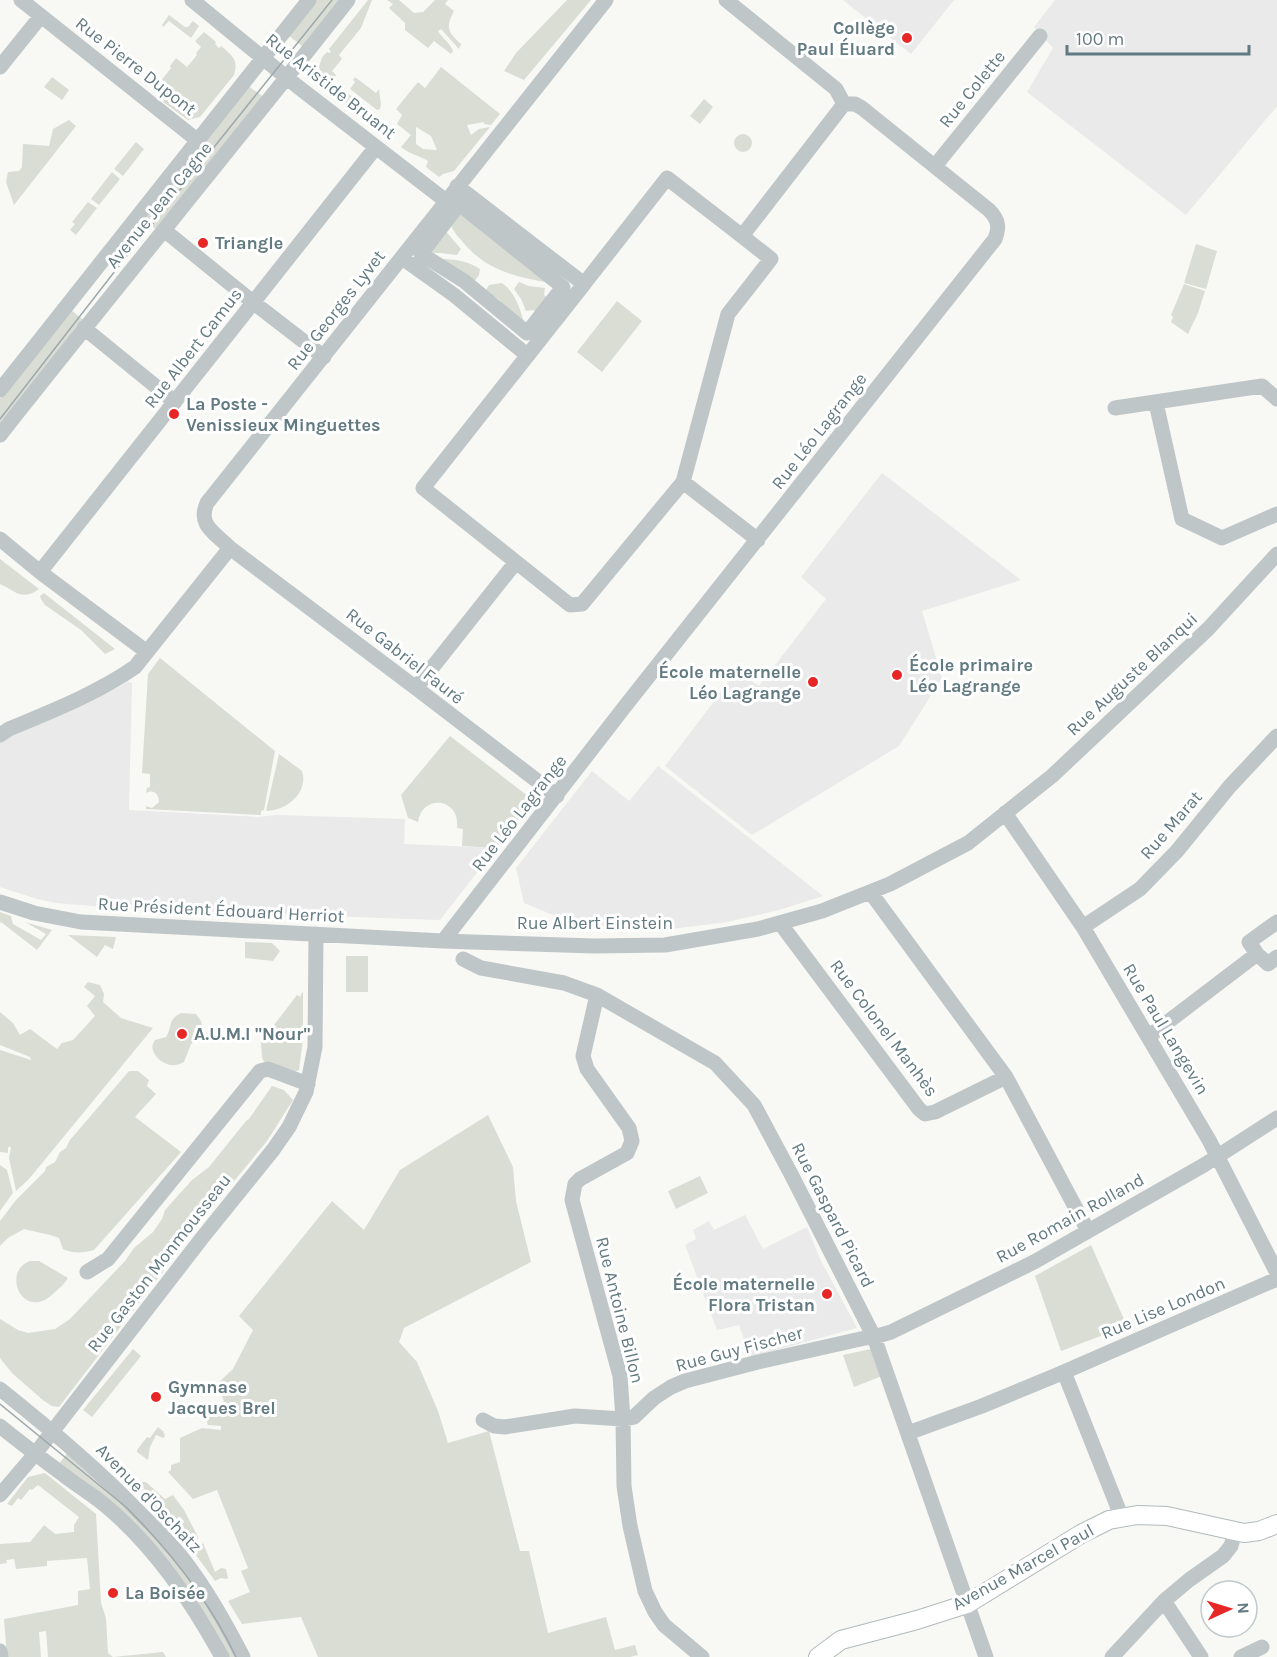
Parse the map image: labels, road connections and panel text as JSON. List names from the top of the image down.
{
  "streets": {
    "main road": ["Avenue Marcel Paul"],
    "street": [
      "Rue Pierre Dupont",
      "Rue Aristide Bruant",
      "Rue Colette",
      "Avenue Jean Cagne",
      "Rue Georges Lyvet",
      "Rue Albert Camus",
      "Rue Léo Lagrange",
      "Rue Gabriel Fauré",
      "Rue Auguste Blanqui",
      "Rue Marat",
      "Rue Président Édouard Herriot",
      "Rue Albert Einstein",
      "Rue Colonel Manhès",
      "Rue Paul Langevin",
      "Rue Gaspard Picard",
      "Rue Romain Rolland",
      "Rue Gaston Monmousseau",
      "Rue Lise London",
      "Rue Antoine Billon",
      "Rue Guy Fischer",
      "Avenue d'Oschatz"
    ]
  },
  "crossings": [
    ["Rue Pierre Dupont", "Avenue Jean Cagne"],
    ["Rue Aristide Bruant", "Avenue Jean Cagne"],
    ["Rue Aristide Bruant", "Rue Georges Lyvet"],
    ["Rue Aristide Bruant", "Rue Albert Camus"],
    ["Rue Colette", "Rue Léo Lagrange"],
    ["Rue Georges Lyvet", "Rue Gabriel Fauré"],
    ["Rue Léo Lagrange", "Rue Gabriel Fauré"],
    ["Rue Léo Lagrange", "Rue Président Édouard Herriot"],
    ["Rue Léo Lagrange", "Rue Albert Einstein"],
    ["Rue Auguste Blanqui", "Rue Albert Einstein"],
    ["Rue Auguste Blanqui", "Rue Paul Langevin"],
    ["Rue Marat", "Rue Paul Langevin"],
    ["Rue Président Édouard Herriot", "Rue Albert Einstein"],
    ["Rue Président Édouard Herriot", "Rue Gaston Monmousseau"],
    ["Rue Albert Einstein", "Rue Colonel Manhès"],
    ["Rue Albert Einstein", "Rue Paul Langevin"],
    ["Rue Paul Langevin", "Rue Romain Rolland"],
    ["Rue Gaspard Picard", "Rue Romain Rolland"],
    ["Rue Gaspard Picard", "Rue Lise London"],
    ["Rue Gaspard Picard", "Rue Antoine Billon"],
    ["Rue Gaspard Picard", "Rue Guy Fischer"],
    ["Rue Gaspard Picard", "Avenue Marcel Paul"],
    ["Rue Romain Rolland", "Rue Guy Fischer"],
    ["Rue Gaston Monmousseau", "Avenue d'Oschatz"],
    ["Rue Antoine Billon", "Rue Guy Fischer"]
  ],
  "places": [
    "Collège Paul Éluard",
    "Triangle",
    "La Poste - Venissieux Minguettes",
    "École primaire Léo Lagrange",
    "École maternelle Léo Lagrange",
    "A.U.M.I \"Nour\"",
    "École maternelle Flora Tristan",
    "Gymnase Jacques Brel",
    "La Boisée"
  ],
  "scale_bar": "100 m",
  "north": "right"
}
